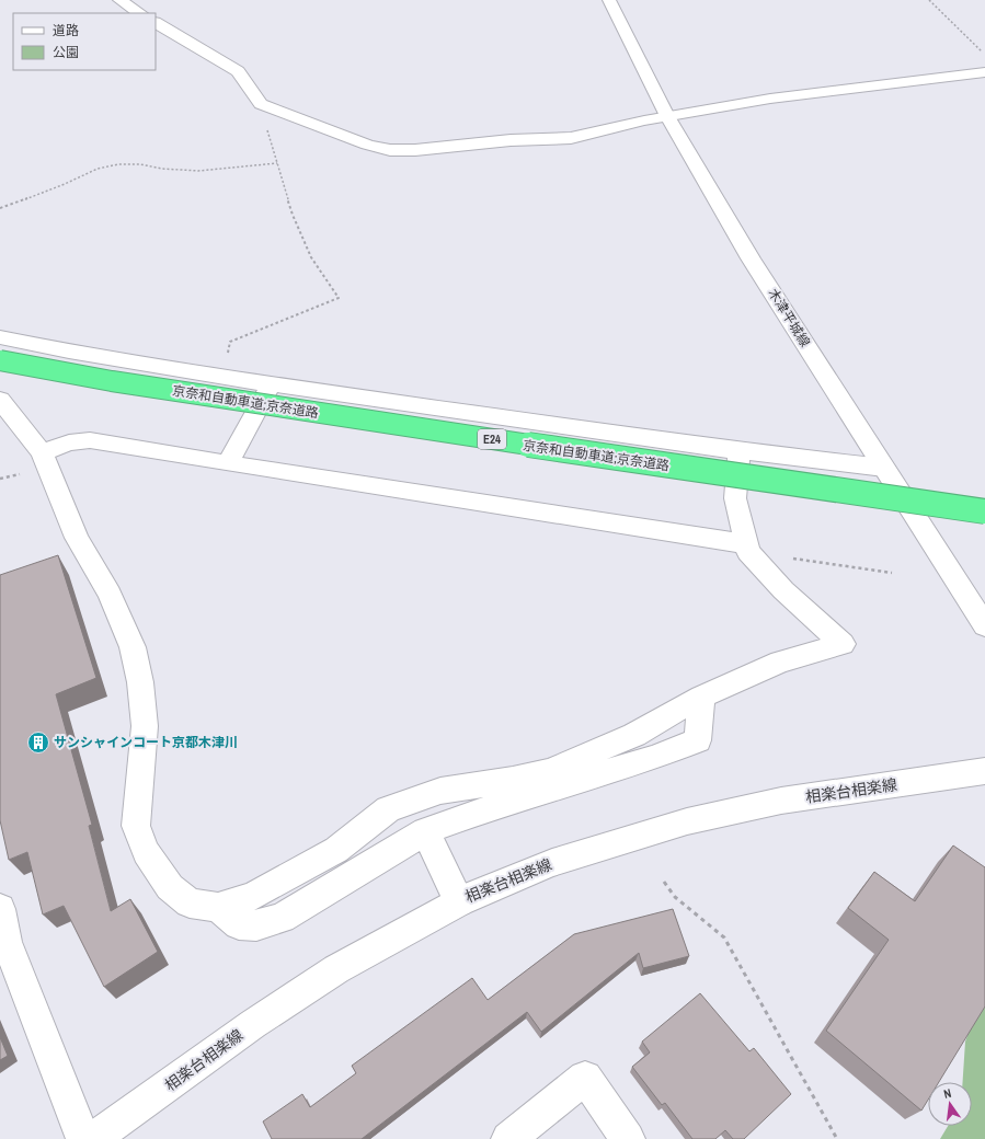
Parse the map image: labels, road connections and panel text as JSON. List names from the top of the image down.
{
  "streets": {
    "highway": ["京奈和自動車道;京奈道路", "E24"],
    "street": ["木津平城線", "相楽台相楽線"]
  },
  "places": {
    "building": ["サンシャインコート京都木津川"]
  },
  "legend": ["道路", "公園"],
  "north": "top"
}
